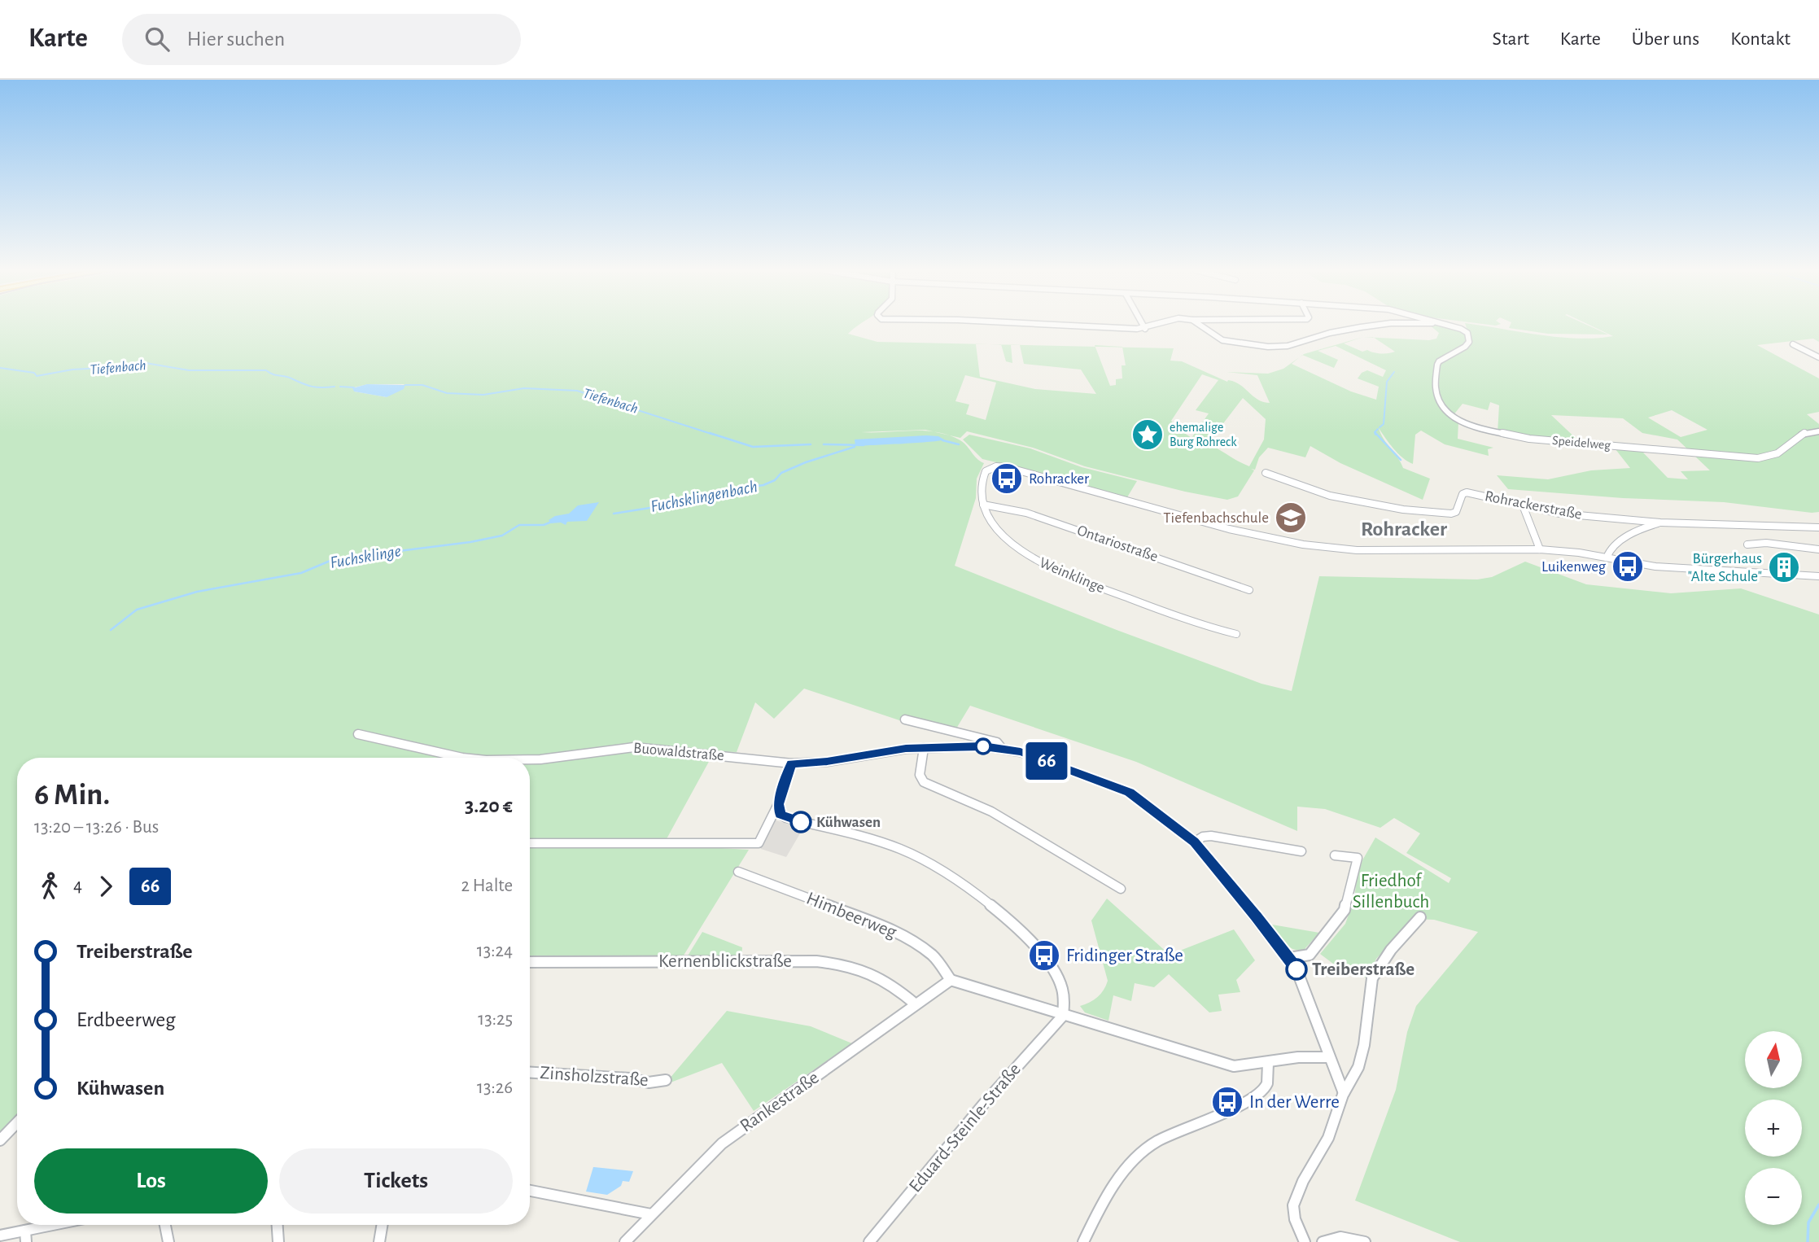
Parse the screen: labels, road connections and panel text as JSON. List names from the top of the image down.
{
  "streets": {
    "street": [
      "Speidelweg",
      "Rohrackerstraße",
      "Ontariostraße",
      "Weinklinge",
      "Buowaldstraße",
      "Himbeerweg",
      "Kernenblickstraße",
      "Zinsholzstraße",
      "Rankestraße",
      "Eduard-Steinle-Straße"
    ]
  },
  "crossings": [
    ["Ontariostraße", "Weinklinge"],
    ["Himbeerweg", "Rankestraße"],
    ["Kernenblickstraße", "Rankestraße"]
  ],
  "districts": ["Rohracker"],
  "water": ["Tiefenbach", "Fuchsklingenbach", "Fuchsklinge"],
  "parks": ["Friedhof Sillenbuch"],
  "places": {
    "place": ["ehemalige Burg Rohreck"],
    "bus stop": [
      "Rohracker",
      "Luikenweg",
      "Fridinger Straße",
      "In der Werre"
    ],
    "school or university": ["Tiefenbachschule"],
    "building": ["Bürgerhaus \"Alte Schule\""],
    "other": ["Kühwasen", "Treiberstraße"]
  },
  "lines": ["bus line 66"],
  "north": "top",
  "page": {
    "header": "Karte",
    "search": "Hier suchen",
    "nav": [
      "Start",
      "Karte",
      "Über uns",
      "Kontakt"
    ],
    "on_map": "66",
    "heading": ["6 Min.", "13:20 – 13:26 · Bus", "3.20 €"],
    "legs": ["4", "66", "2 Halte"],
    "list": [
      {
        "name": "Treiberstraße",
        "value": "13:24"
      },
      {
        "name": "Erdbeerweg",
        "value": "13:25"
      },
      {
        "name": "Kühwasen",
        "value": "13:26"
      }
    ],
    "map_buttons": ["+", "−"],
    "buttons": ["Los", "Tickets"]
  }
}
